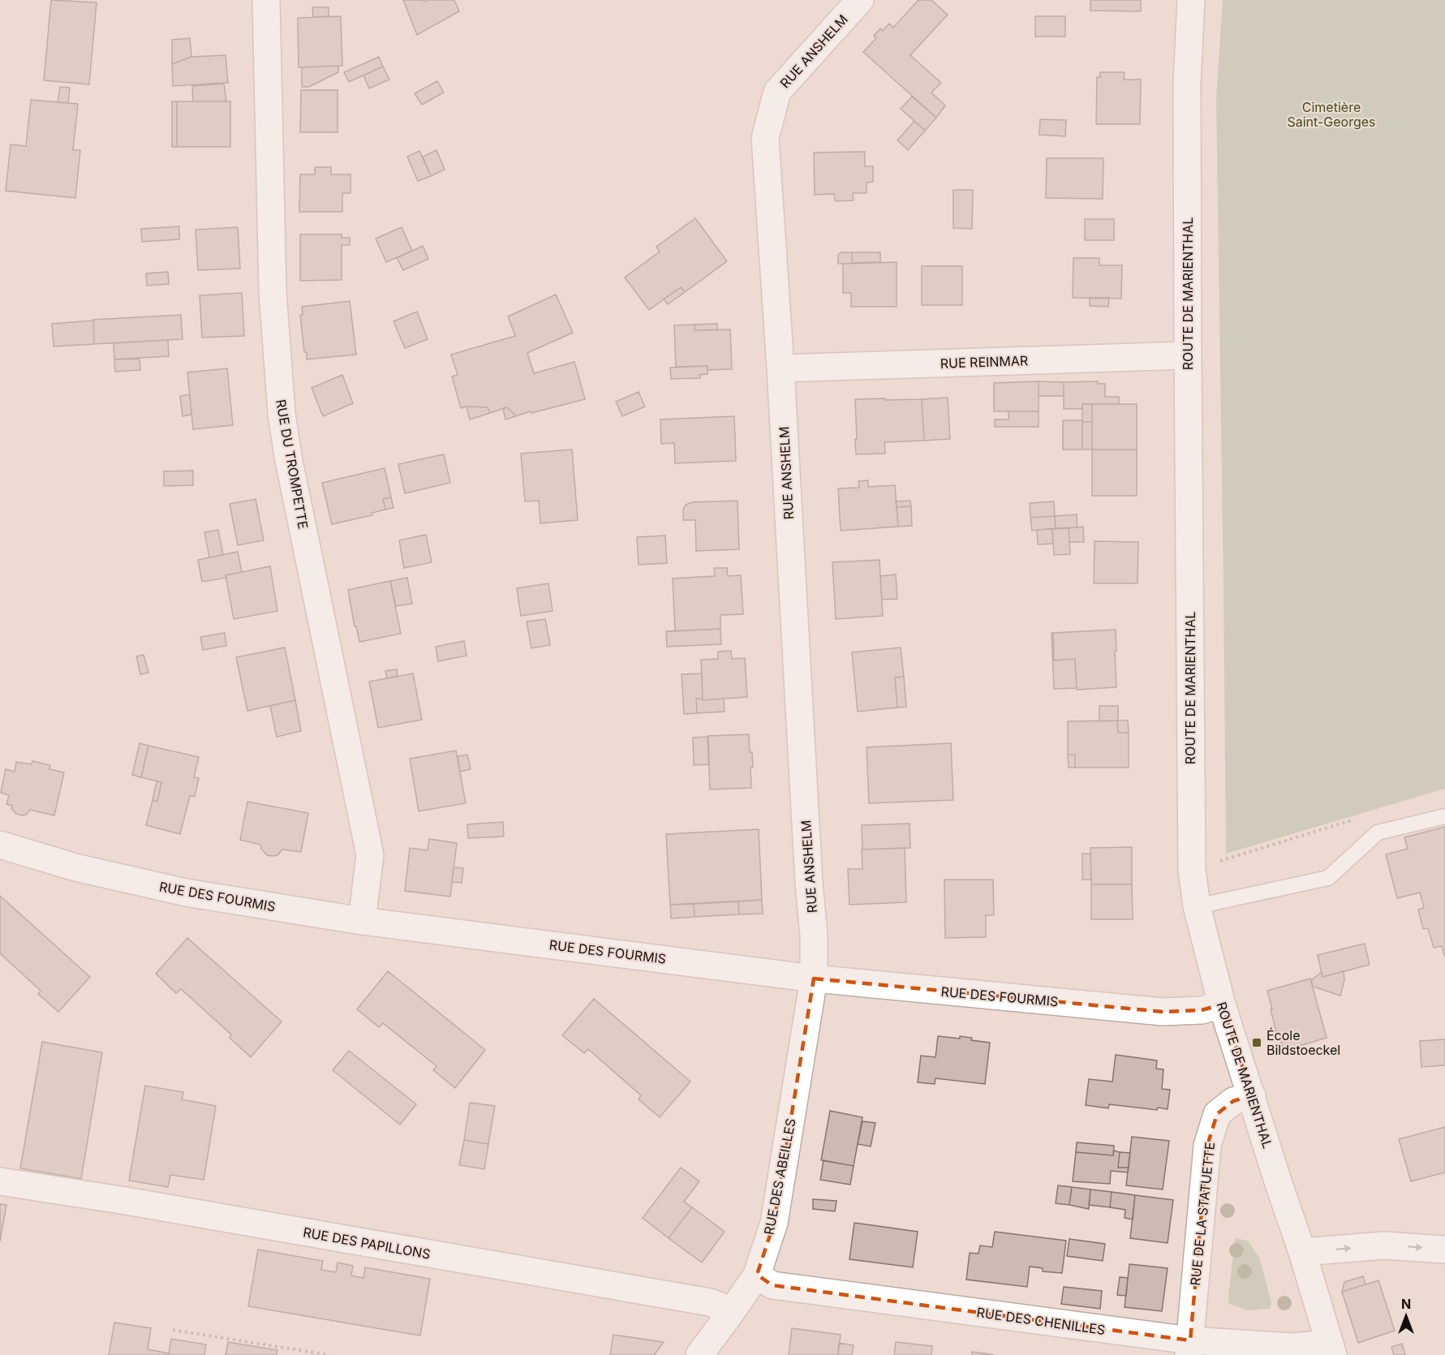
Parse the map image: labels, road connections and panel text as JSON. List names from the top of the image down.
{
  "streets": {
    "street": [
      "RUE ANSHELM",
      "ROUTE DE MARIENTHAL",
      "RUE REINMAR",
      "RUE DU TROMPETTE",
      "RUE DES FOURMIS",
      "RUE DES ABEILLES",
      "RUE DE LA STATUETTE",
      "RUE DES PAPILLONS",
      "RUE DES CHENILLES"
    ]
  },
  "crossings": [
    ["RUE ANSHELM", "RUE REINMAR"],
    ["RUE ANSHELM", "RUE DES FOURMIS"],
    ["RUE ANSHELM", "RUE DES ABEILLES"],
    ["ROUTE DE MARIENTHAL", "RUE REINMAR"],
    ["ROUTE DE MARIENTHAL", "RUE DES FOURMIS"],
    ["ROUTE DE MARIENTHAL", "RUE DE LA STATUETTE"],
    ["ROUTE DE MARIENTHAL", "RUE DES CHENILLES"],
    ["RUE DU TROMPETTE", "RUE DES FOURMIS"],
    ["RUE DES FOURMIS", "RUE DES ABEILLES"],
    ["RUE DES ABEILLES", "RUE DES PAPILLONS"],
    ["RUE DES ABEILLES", "RUE DES CHENILLES"],
    ["RUE DE LA STATUETTE", "RUE DES CHENILLES"]
  ],
  "parks": ["Cimetière Saint-Georges"],
  "places": {
    "transit": ["École Bildstoeckel"]
  },
  "north": "top"
}
